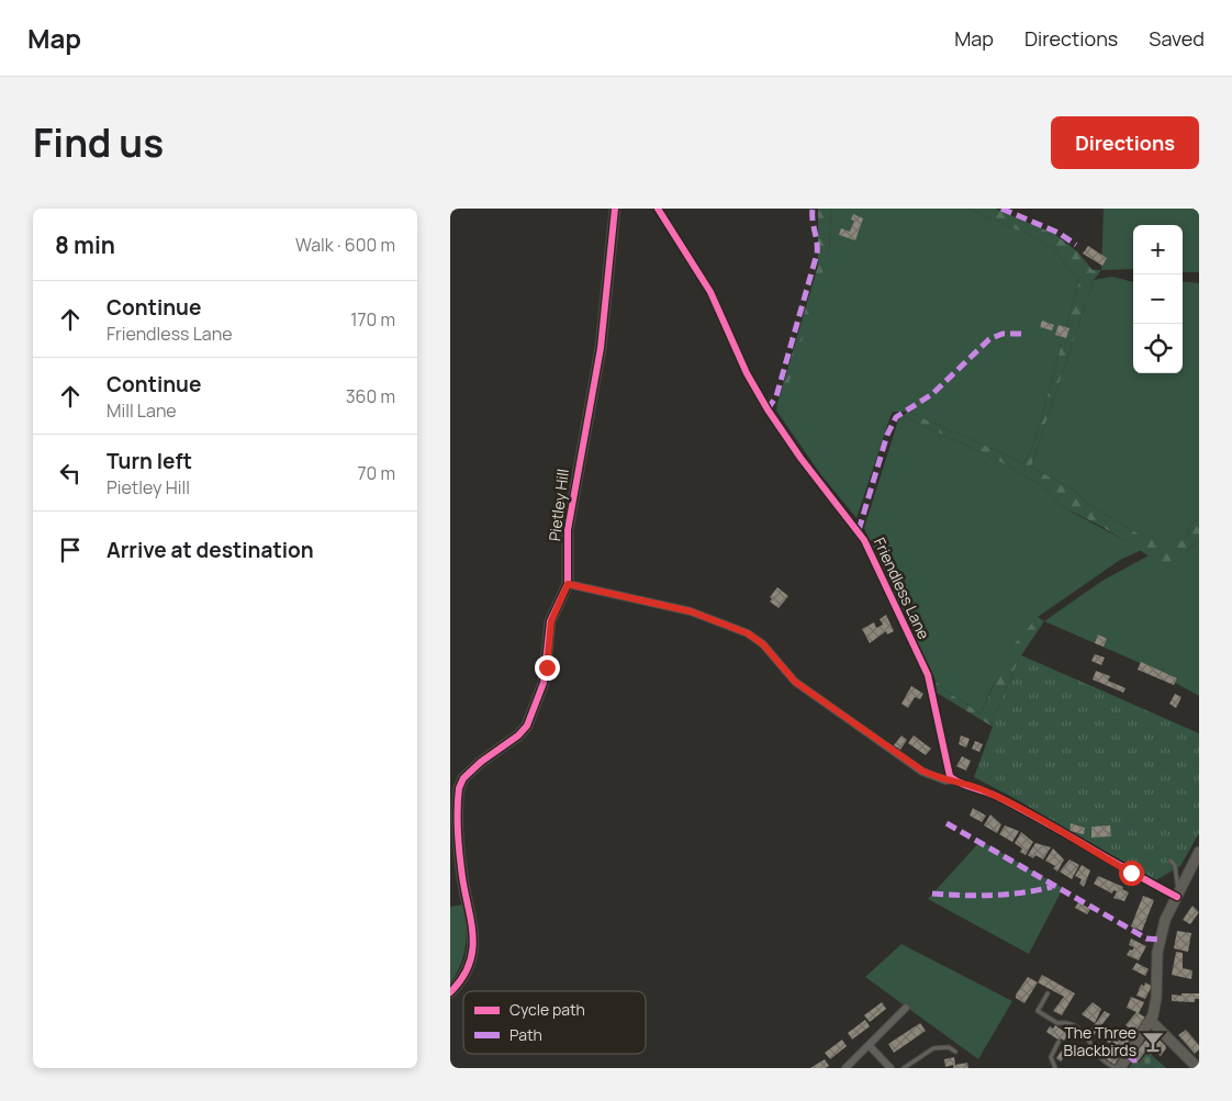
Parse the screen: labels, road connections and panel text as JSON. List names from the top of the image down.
{
  "streets": {
    "street": ["Pietley Hill", "Friendless Lane"]
  },
  "places": {
    "bar": ["The Three Blackbirds"]
  },
  "legend": ["Cycle path", "Path"],
  "page": {
    "header": "Map",
    "nav": ["Map", "Directions", "Saved"],
    "title": "Find us",
    "buttons": "Directions",
    "heading": ["8 min", "Walk · 600 m"],
    "map_buttons": ["+", "−"],
    "list": [
      ["Continue", "Friendless Lane", "170 m"],
      ["Continue", "Mill Lane", "360 m"],
      ["Turn left", "Pietley Hill", "70 m"],
      "Arrive at destination"
    ]
  }
}
